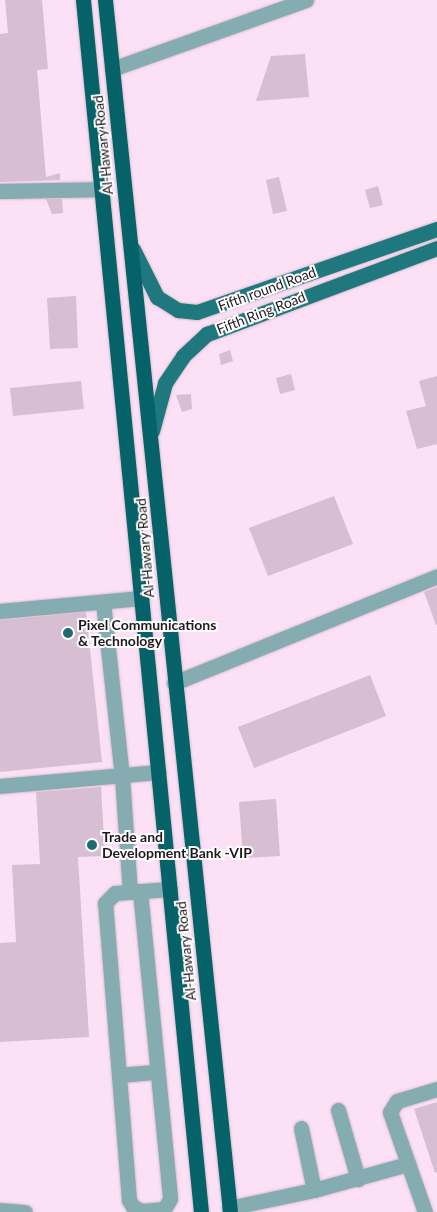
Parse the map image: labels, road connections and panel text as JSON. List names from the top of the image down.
{
  "streets": {
    "highway": ["Al-Hawary Road"],
    "main road": ["Fifth round Road", "Fifth Ring Road"]
  },
  "crossings": [
    ["Al-Hawary Road", "Fifth round Road"],
    ["Al-Hawary Road", "Fifth Ring Road"]
  ],
  "places": ["Pixel Communications & Technology", "Trade and Development Bank -VIP"]
}
